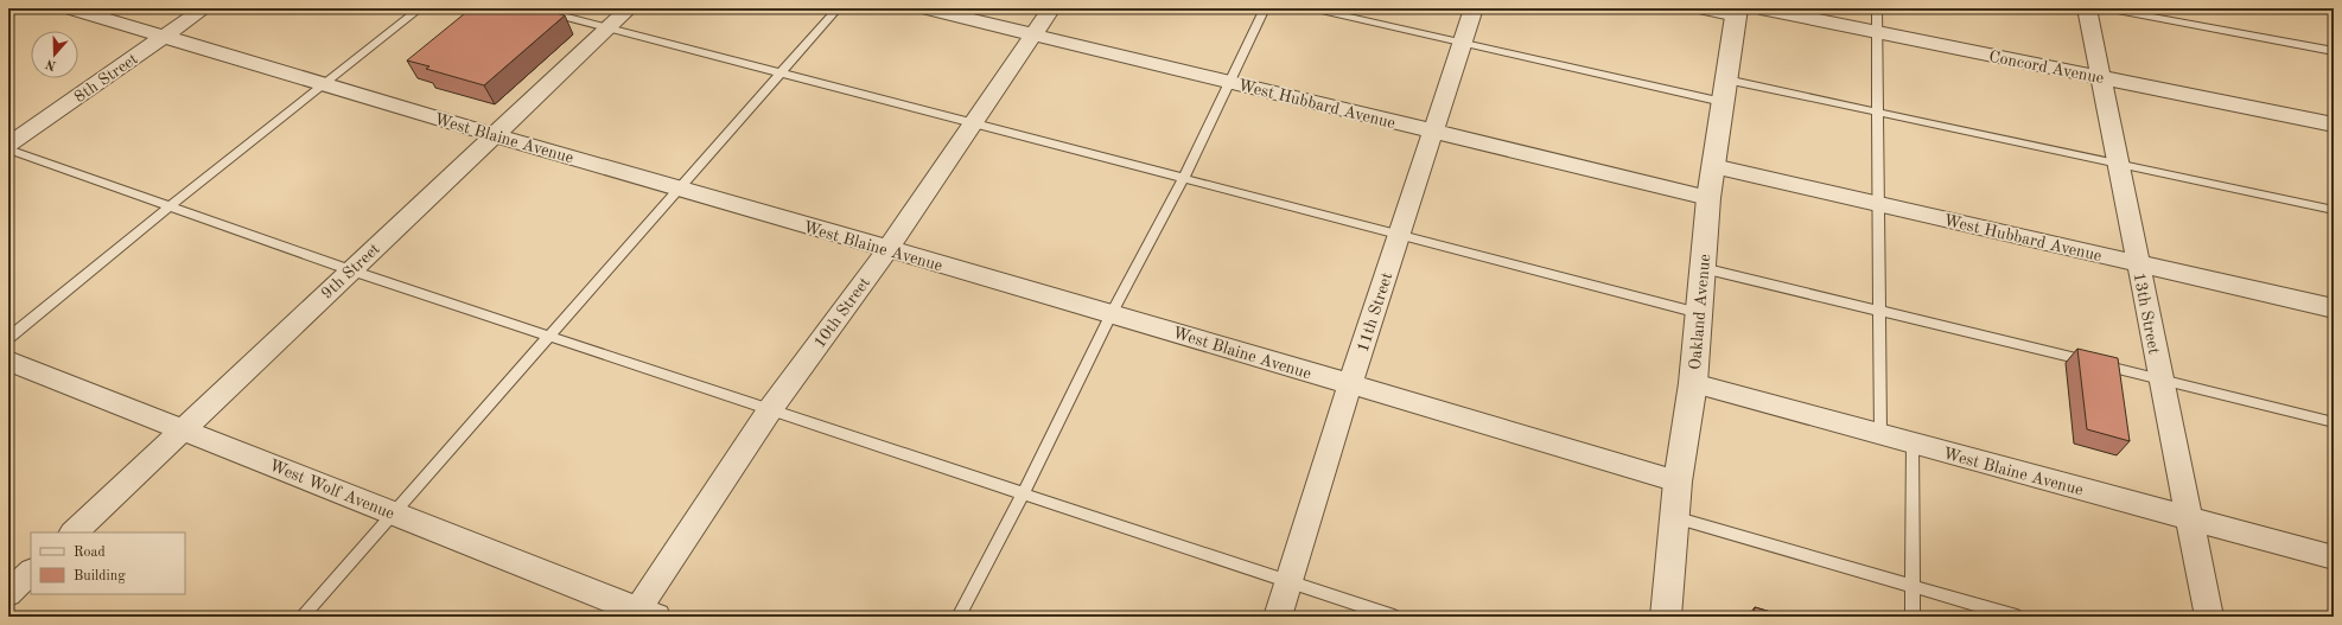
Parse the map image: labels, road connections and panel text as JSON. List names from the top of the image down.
{
  "streets": {
    "street": [
      "Concord Avenue",
      "8th Street",
      "West Hubbard Avenue",
      "West Blaine Avenue",
      "9th Street",
      "10th Street",
      "11th Street",
      "Oakland Avenue",
      "13th Street",
      "West Wolf Avenue"
    ]
  },
  "crossings": [
    ["Concord Avenue", "Oakland Avenue"],
    ["Concord Avenue", "13th Street"],
    ["8th Street", "West Blaine Avenue"],
    ["West Hubbard Avenue", "10th Street"],
    ["West Hubbard Avenue", "11th Street"],
    ["West Hubbard Avenue", "Oakland Avenue"],
    ["West Hubbard Avenue", "13th Street"],
    ["West Blaine Avenue", "9th Street"],
    ["West Blaine Avenue", "10th Street"],
    ["West Blaine Avenue", "11th Street"],
    ["West Blaine Avenue", "Oakland Avenue"],
    ["West Blaine Avenue", "13th Street"],
    ["9th Street", "West Wolf Avenue"],
    ["10th Street", "West Wolf Avenue"]
  ],
  "legend": ["Road", "Building"],
  "north": "bottom"
}
